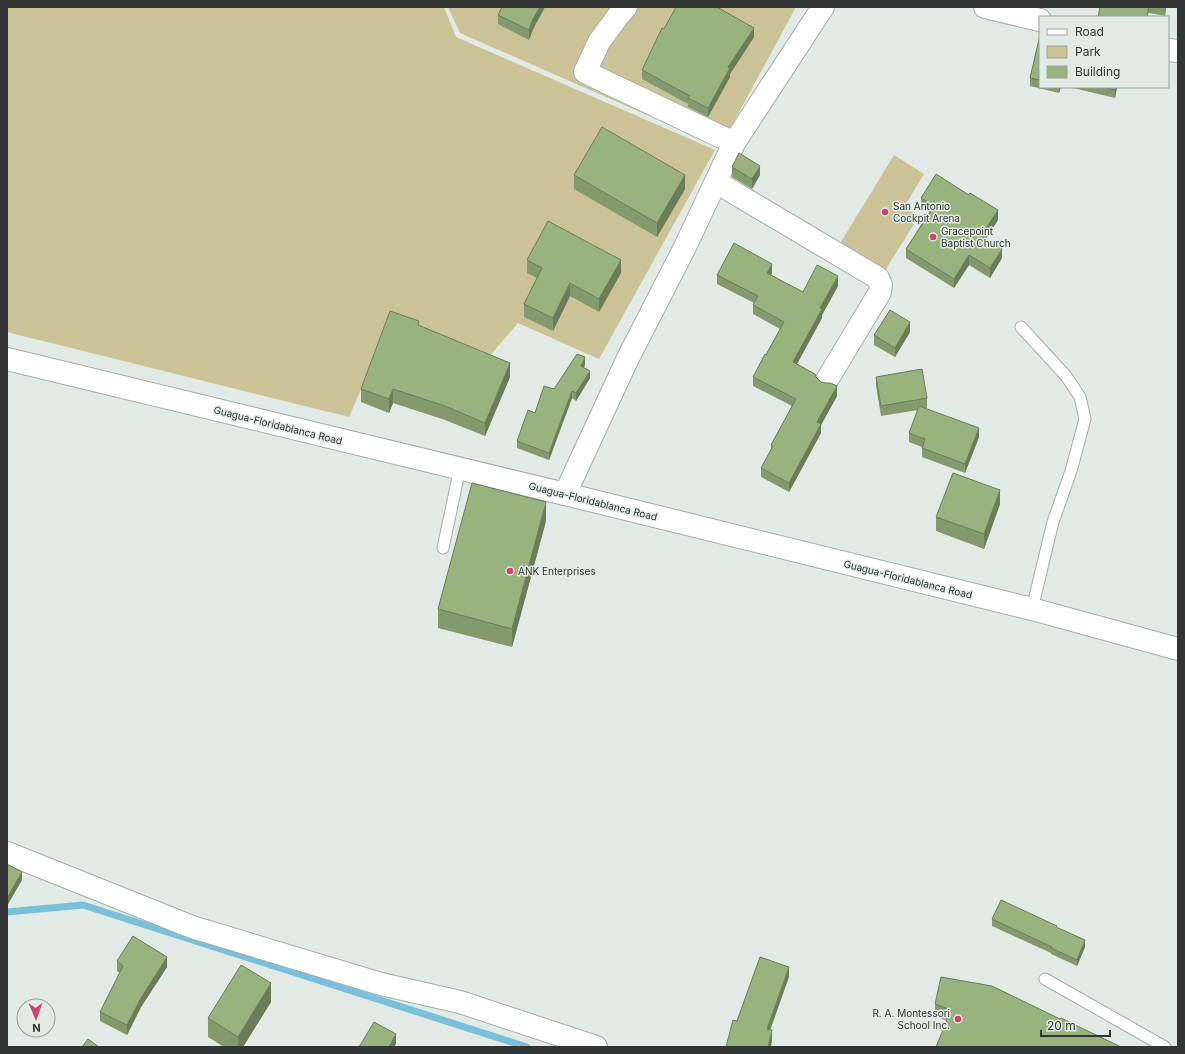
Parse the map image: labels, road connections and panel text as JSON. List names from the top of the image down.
{
  "streets": {
    "street": ["Guagua-Floridablanca Road"]
  },
  "places": [
    "San Antonio Cockpit Arena",
    "Gracepoint Baptist Church",
    "ANK Enterprises",
    "R. A. Montessori School Inc."
  ],
  "legend": ["Road", "Park", "Building"],
  "scale_bar": "20 m",
  "north": "bottom"
}
